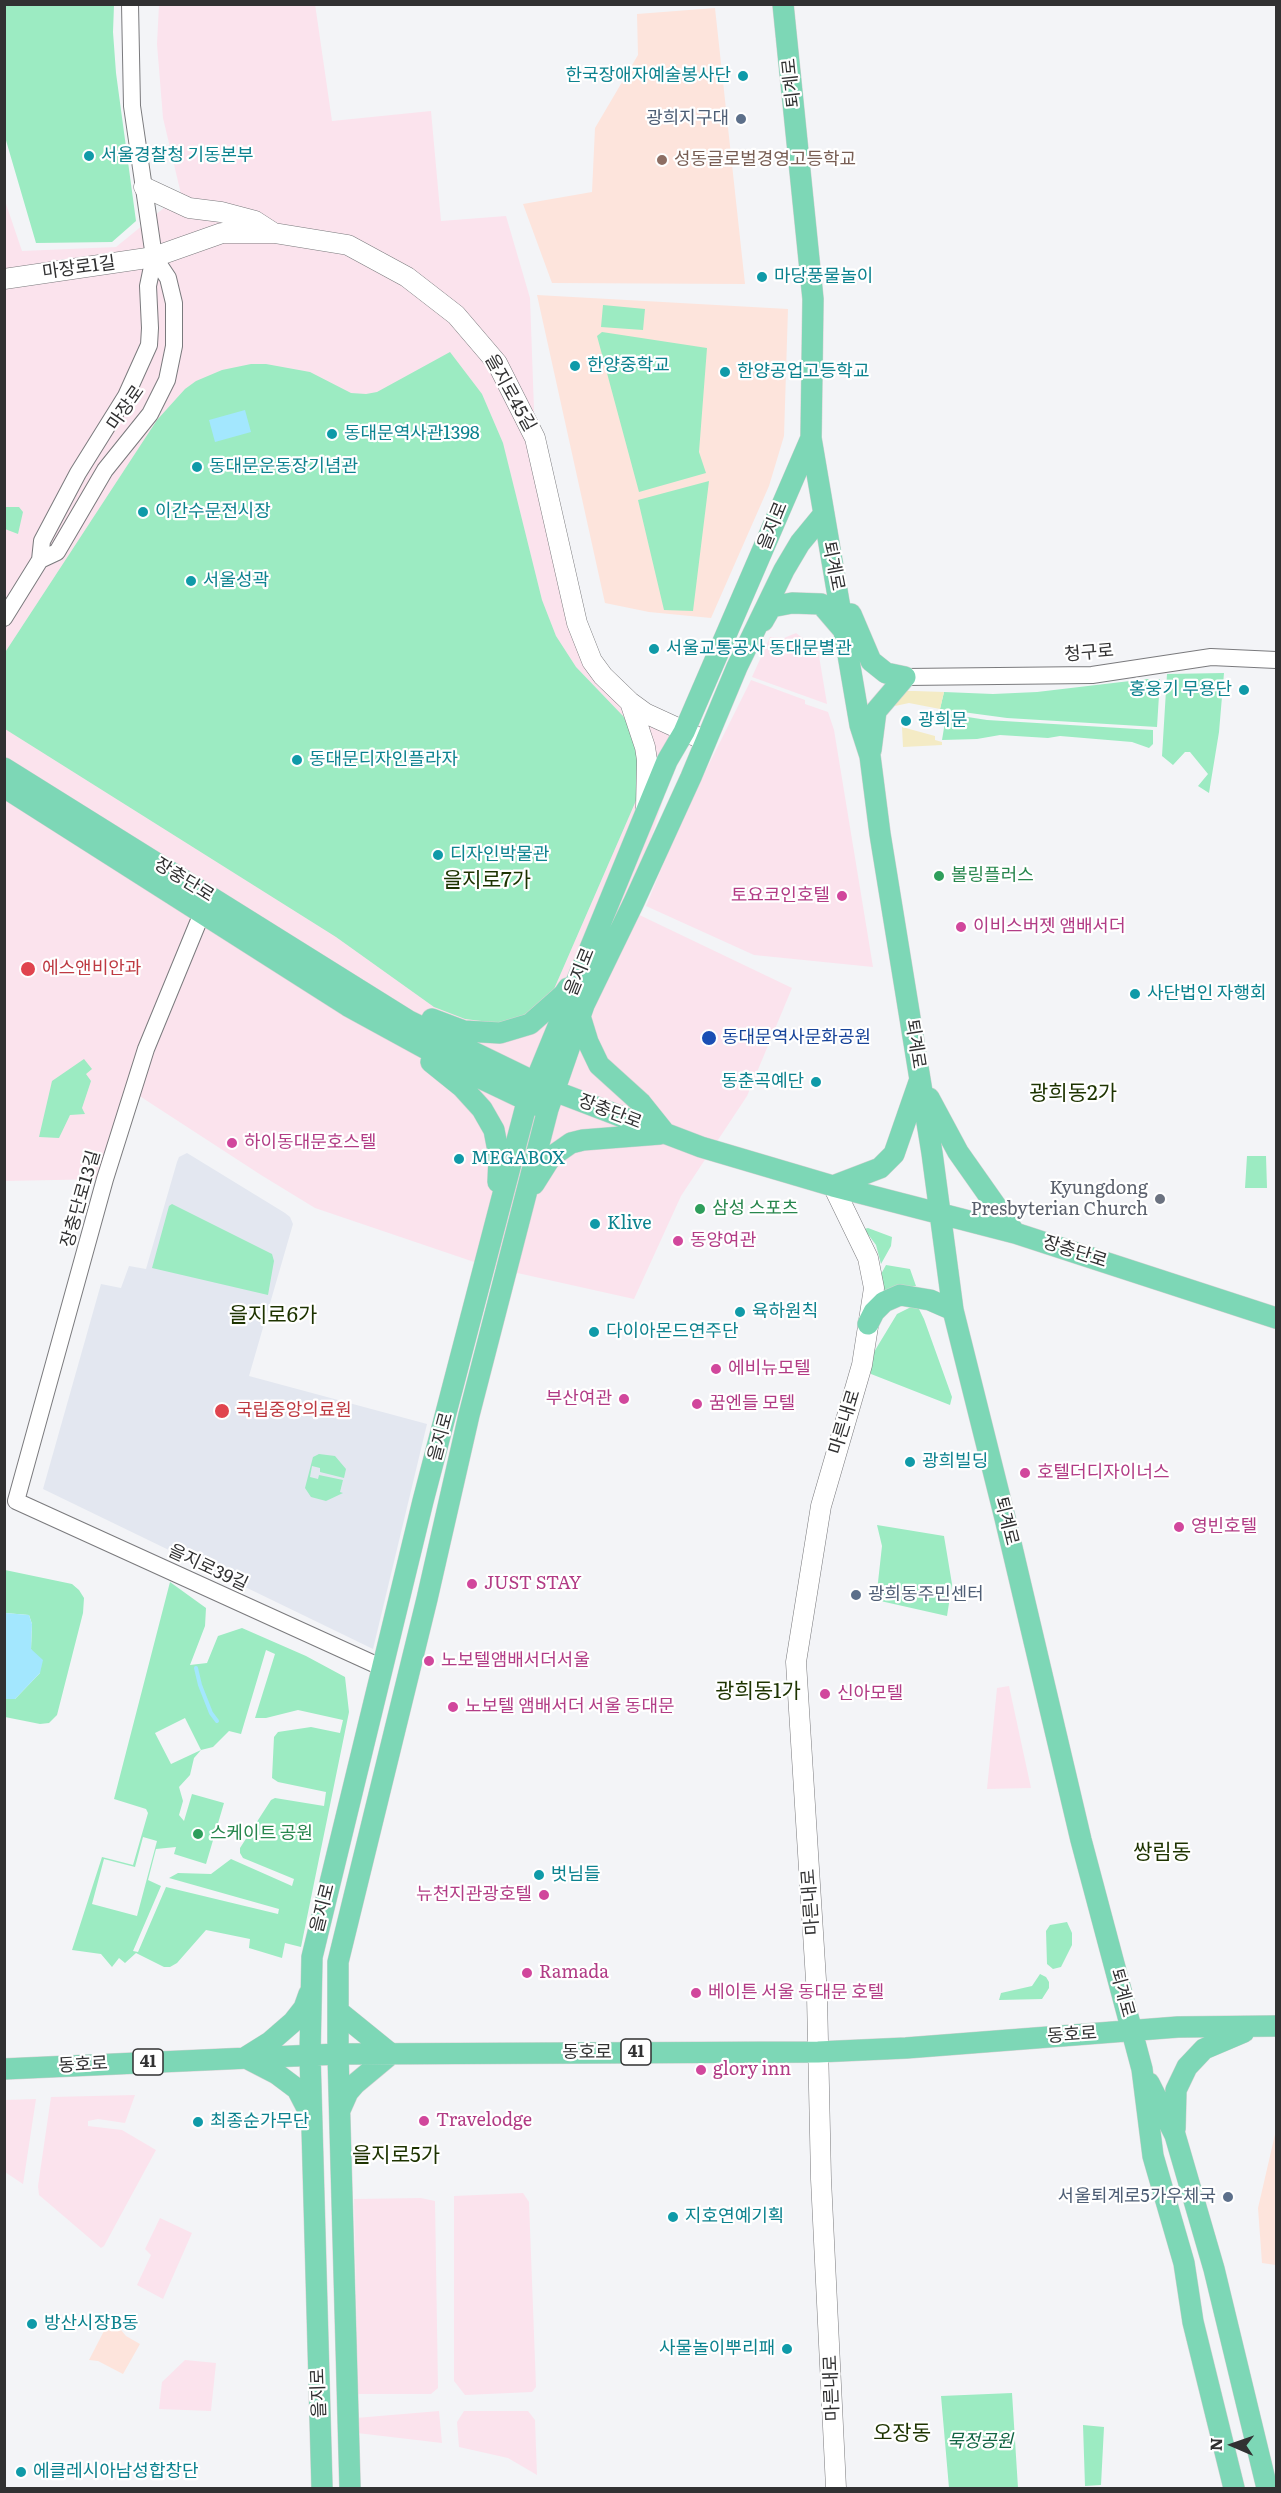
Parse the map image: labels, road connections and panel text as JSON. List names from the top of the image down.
{
  "streets": {
    "main road": [
      "퇴계로",
      "마장로1길",
      "을지로45길",
      "을지로",
      "장충단로",
      "마른내로",
      "동호로",
      "41"
    ],
    "street": [
      "마장로",
      "청구로",
      "장충단로13길",
      "을지로39길"
    ]
  },
  "crossings": [
    ["퇴계로", "을지로"],
    ["퇴계로", "장충단로"],
    ["퇴계로", "동호로"],
    ["마장로1길", "을지로45길"],
    ["마장로1길", "마장로"],
    ["을지로45길", "마장로"],
    ["을지로45길", "을지로"],
    ["을지로", "장충단로"],
    ["을지로", "을지로39길"],
    ["을지로", "동호로"],
    ["장충단로", "장충단로13길"],
    ["장충단로", "마른내로"],
    ["장충단로13길", "을지로39길"],
    ["마른내로", "동호로"]
  ],
  "districts": [
    "을지로7가",
    "광희동2가",
    "을지로6가",
    "광희동1가",
    "쌍림동",
    "을지로5가",
    "오장동"
  ],
  "parks": ["묵정공원"],
  "places": [
    "한국장애자예술봉사단",
    "광희지구대",
    "서울경찰청 기동본부",
    "성동글로벌경영고등학교",
    "마당풍물놀이",
    "한양중학교",
    "한양공업고등학교",
    "동대문역사관1398",
    "동대문운동장기념관",
    "이간수문전시장",
    "서울성곽",
    "서울교통공사 동대문별관",
    "홍웅기 무용단",
    "광희문",
    "동대문디자인플라자",
    "디자인박물관",
    "볼링플러스",
    "토요코인호텔",
    "이비스버젯 앰배서더",
    "에스앤비안과",
    "사단법인 자행회",
    "동대문역사문화공원",
    "동춘곡예단",
    "하이동대문호스텔",
    "MEGABOX",
    "Kyungdong Presbyterian Church",
    "삼성 스포츠",
    "Klive",
    "동양여관",
    "육하원칙",
    "다이아몬드연주단",
    "에비뉴모텔",
    "부산여관",
    "꿈엔들 모텔",
    "국립중앙의료원",
    "광희빌딩",
    "호텔더디자이너스",
    "영빈호텔",
    "JUST STAY",
    "광희동주민센터",
    "노보텔앰배서더서울",
    "신아모텔",
    "노보텔 앰배서더 서울 동대문",
    "스케이트 공원",
    "벗님들",
    "뉴천지관광호텔",
    "Ramada",
    "베이튼 서울 동대문 호텔",
    "glory inn",
    "Travelodge",
    "최종순가무단",
    "서울퇴계로5가우체국",
    "지호연예기획",
    "방산시장B동",
    "사물놀이뿌리패",
    "에클레시아남성합창단"
  ],
  "north": "left"
}
